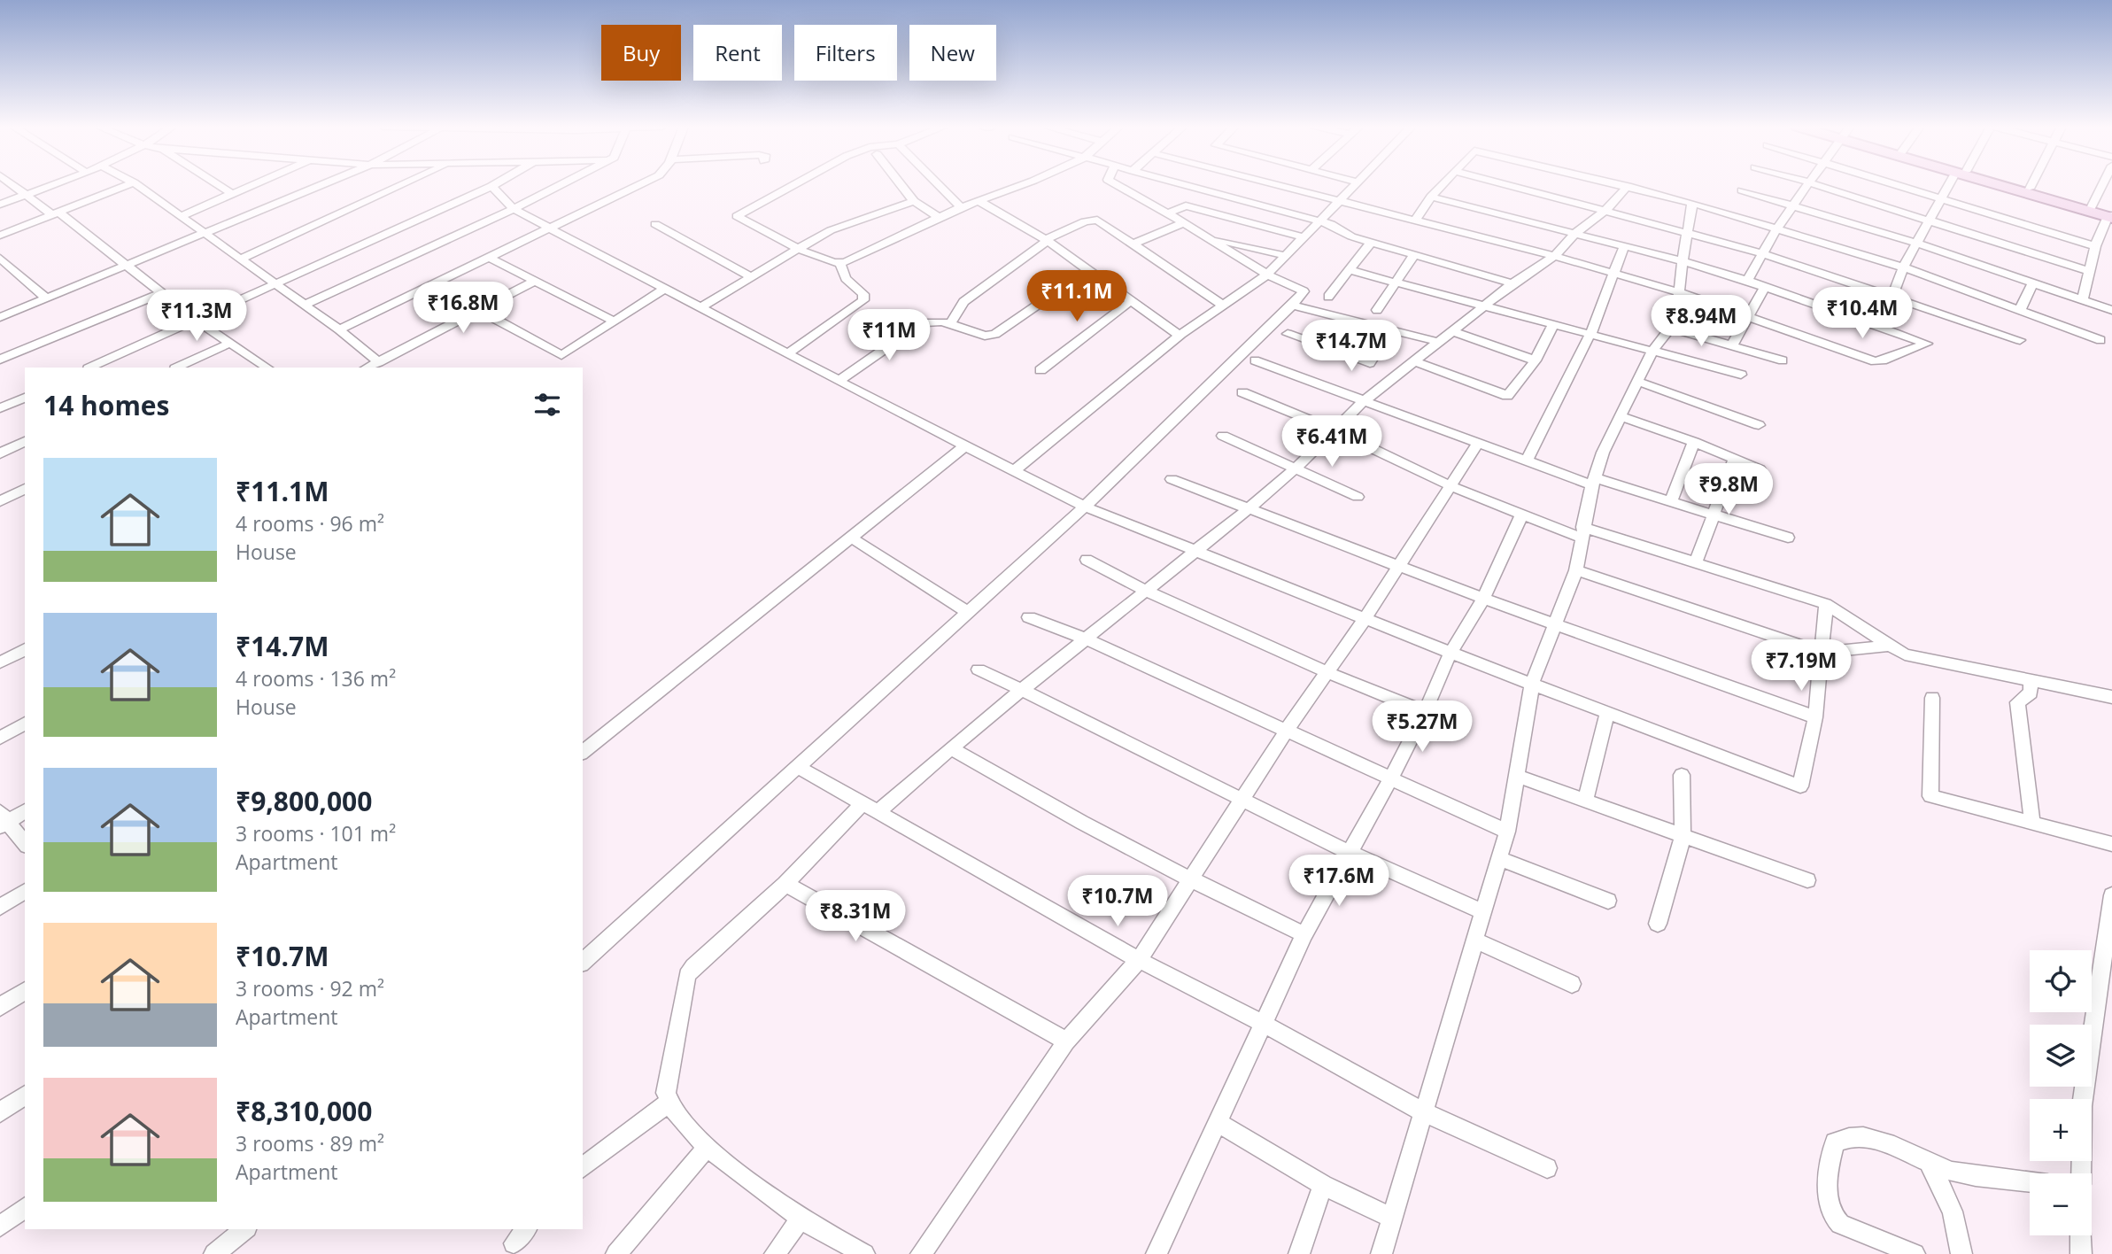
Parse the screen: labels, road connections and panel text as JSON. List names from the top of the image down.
{
  "page": {
    "chip": [
      "Buy",
      "Rent",
      "Filters",
      "New"
    ],
    "price": [
      "₹11.1M",
      "₹16.8M",
      "₹10.4M",
      "₹11.3M",
      "₹8.94M",
      "₹11M",
      "₹14.7M",
      "₹6.41M",
      "₹9.8M",
      "₹7.19M",
      "₹5.27M",
      "₹17.6M",
      "₹10.7M",
      "₹8.31M"
    ],
    "heading": "14 homes",
    "list": [
      {
        "name": "₹11.1M",
        "note": "4 rooms · 96 m² · House"
      },
      {
        "name": "₹14.7M",
        "note": "4 rooms · 136 m² · House"
      },
      {
        "name": "₹9,800,000",
        "note": "3 rooms · 101 m² · Apartment"
      },
      {
        "name": "₹10.7M",
        "note": "3 rooms · 92 m² · Apartment"
      },
      {
        "name": "₹8,310,000",
        "note": "3 rooms · 89 m² · Apartment"
      }
    ],
    "map_buttons": ["+", "−"]
  }
}
